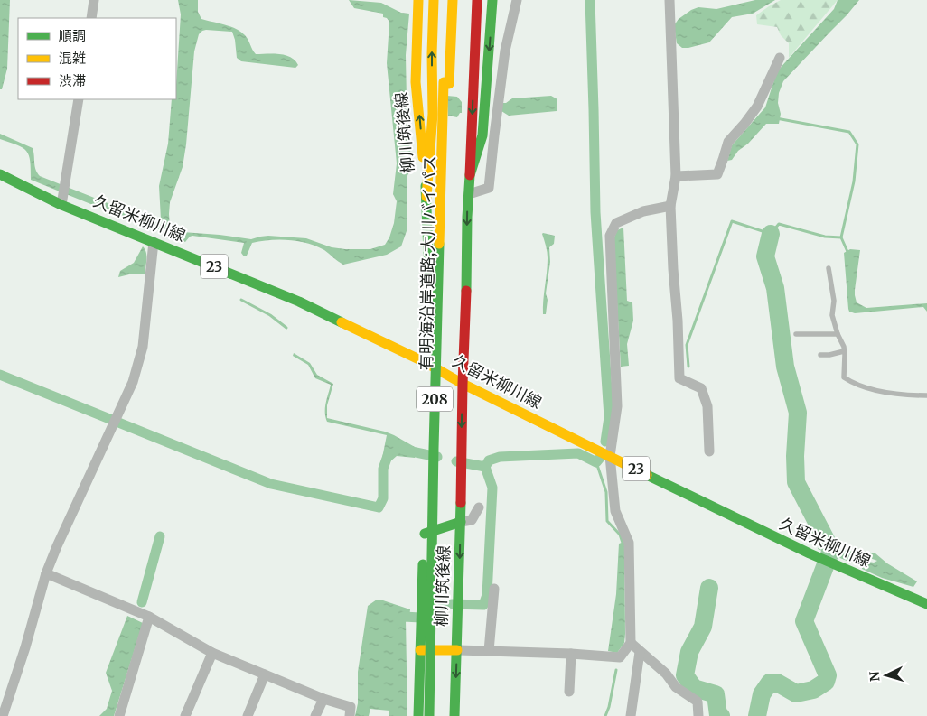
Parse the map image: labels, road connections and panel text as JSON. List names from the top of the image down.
{
  "streets": {
    "main road": [
      "柳川筑後線",
      "久留米柳川線",
      "有明海沿岸道路;大川バイパス",
      "23",
      "208"
    ]
  },
  "crossings": [
    ["柳川筑後線", "久留米柳川線"]
  ],
  "legend": ["順調", "混雑", "渋滞"],
  "north": "left"
}
